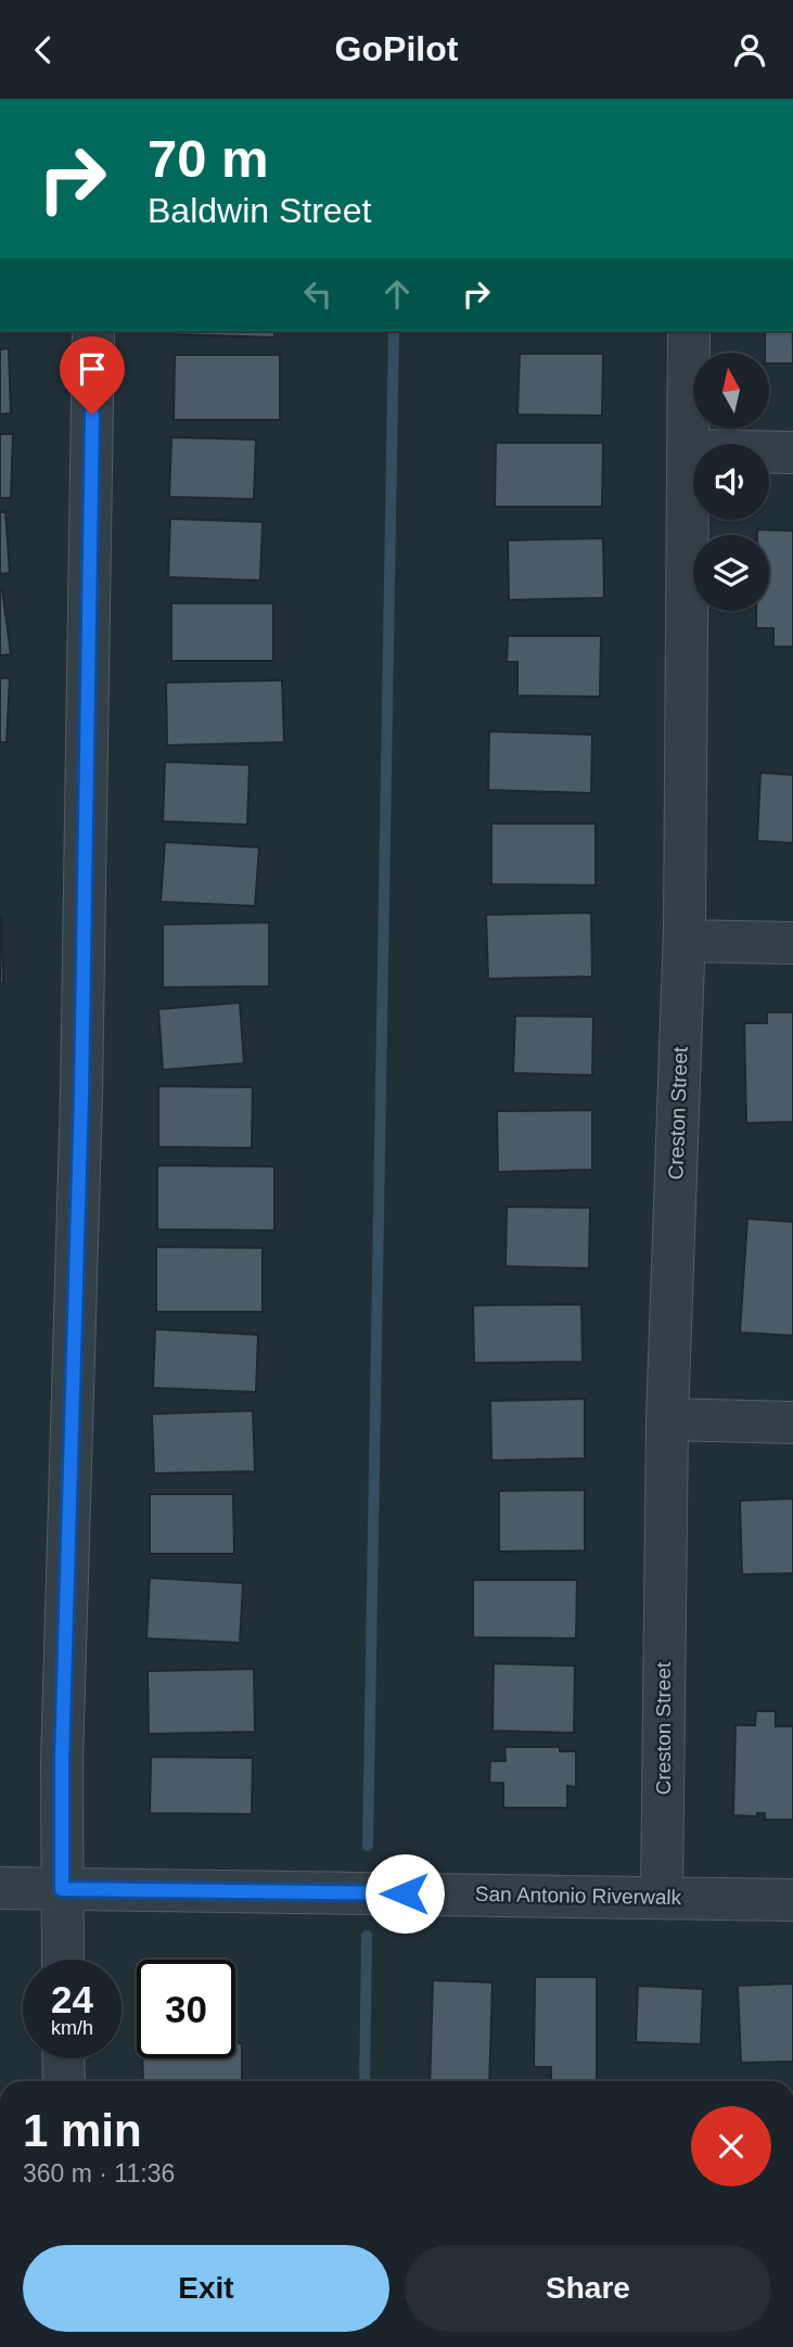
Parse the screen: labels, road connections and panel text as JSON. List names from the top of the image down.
{
  "streets": {
    "street": ["Creston Street", "San Antonio Riverwalk"]
  },
  "crossings": [
    ["Creston Street", "San Antonio Riverwalk"]
  ],
  "north": "top",
  "page": {
    "header": "GoPilot",
    "turn": ["70 m", "Baldwin Street"],
    "speed": "24 km/h",
    "limit": "30",
    "heading": ["1 min", "360 m · 11:36"],
    "buttons": ["Exit", "Share"]
  }
}
